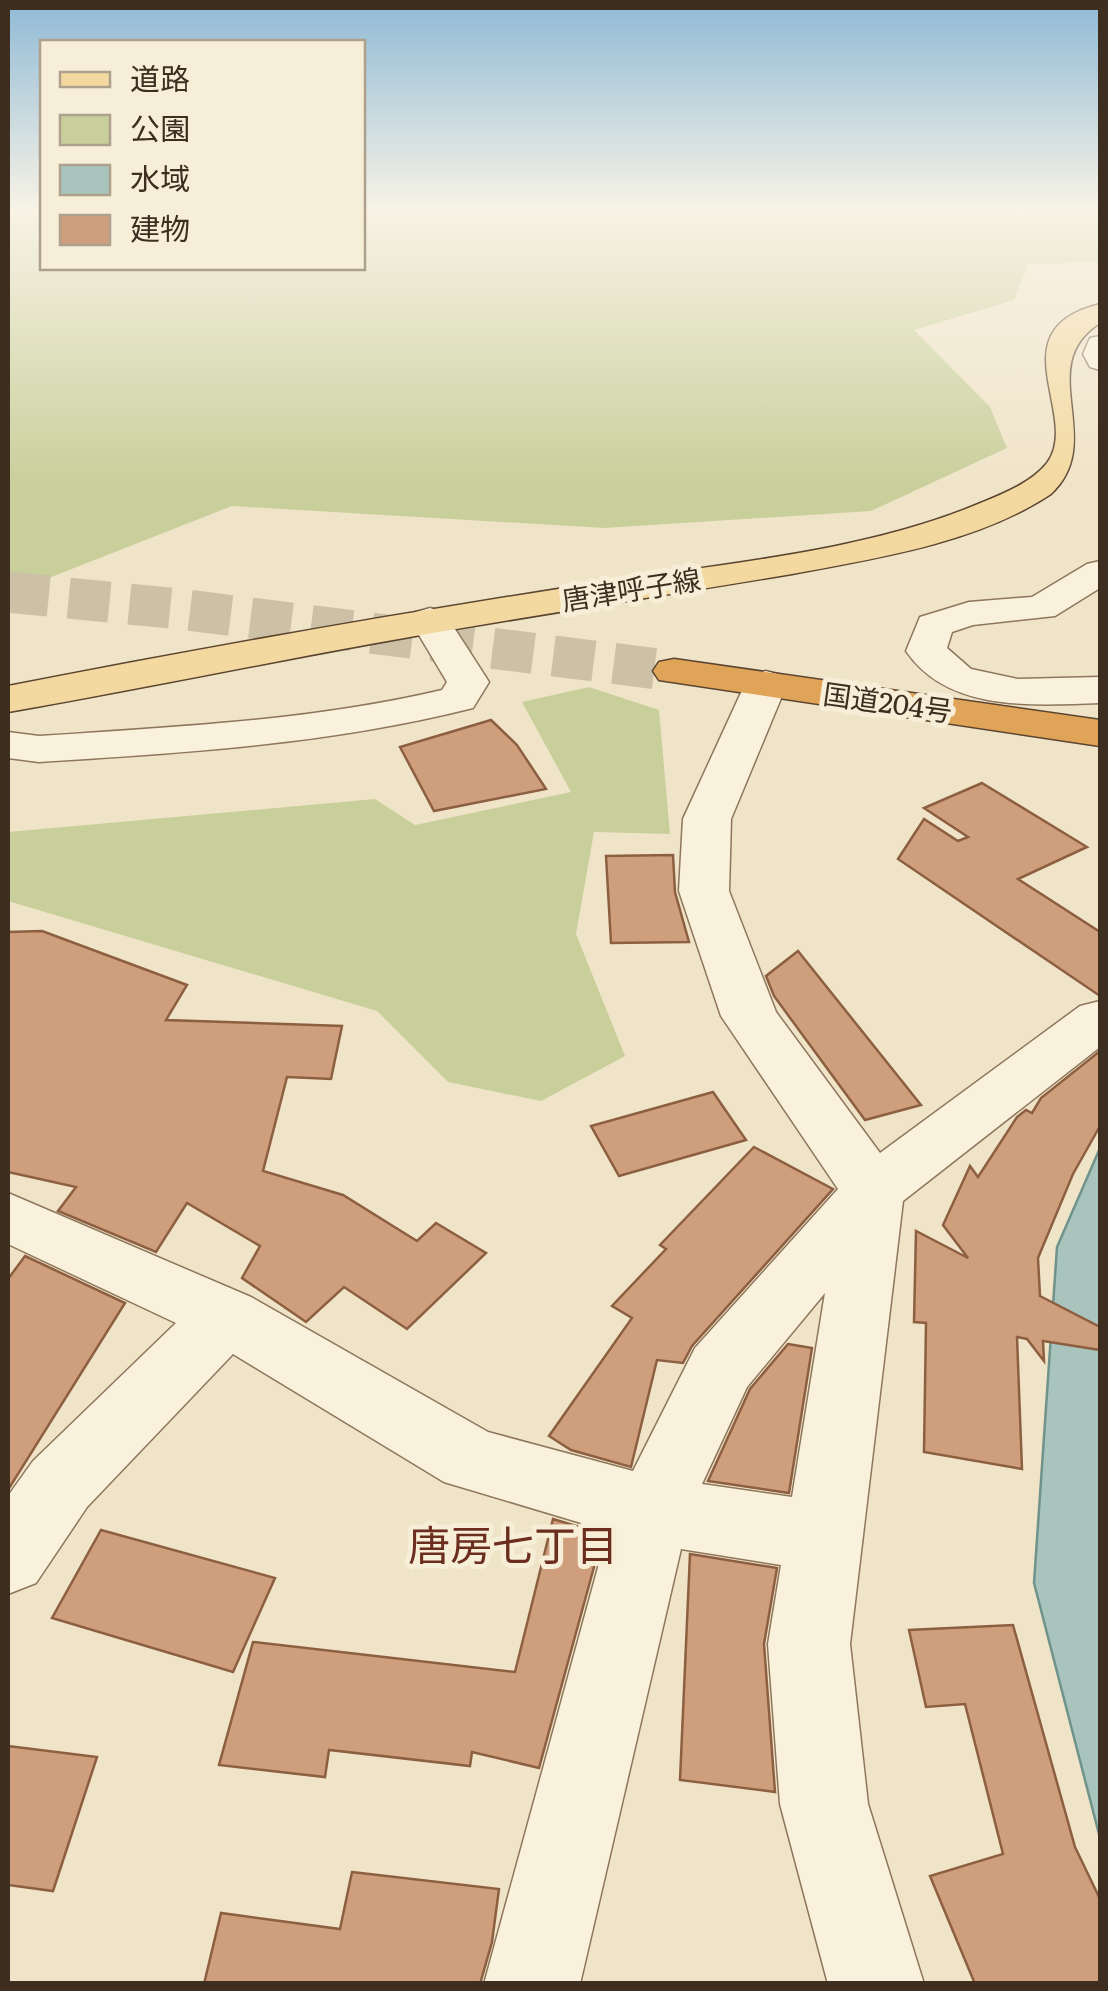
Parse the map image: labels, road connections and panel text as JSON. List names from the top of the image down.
{
  "streets": {
    "highway": ["国道204号"],
    "main road": ["唐津呼子線"]
  },
  "districts": ["唐房七丁目"],
  "legend": [
    "道路",
    "公園",
    "水域",
    "建物"
  ]
}
